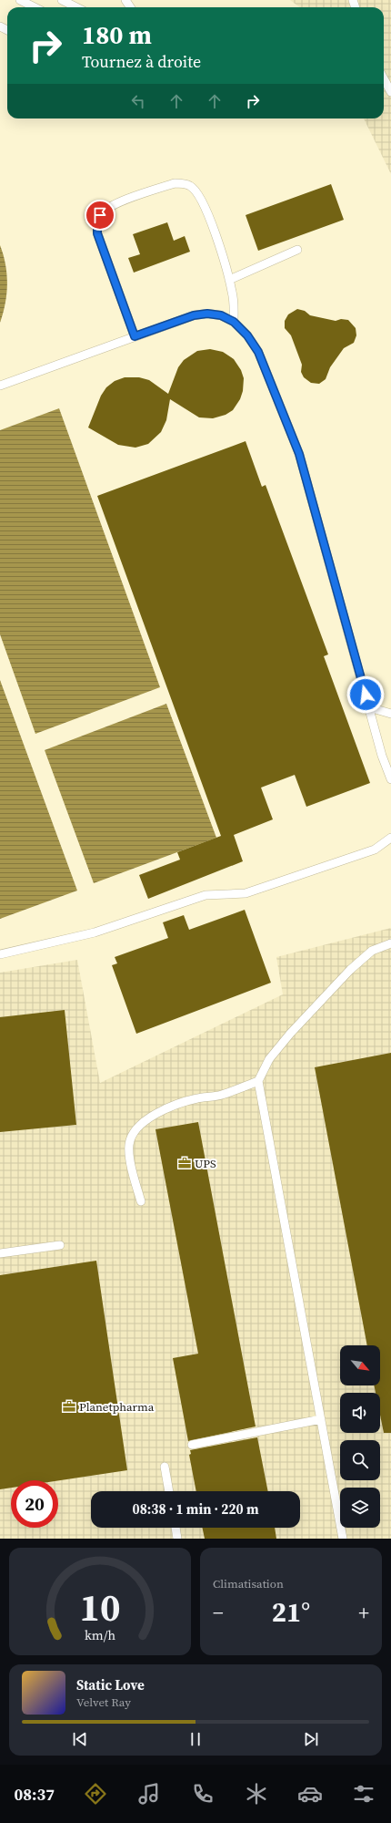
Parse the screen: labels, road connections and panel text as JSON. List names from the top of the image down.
{
  "places": {
    "office": ["UPS", "Planetpharma"]
  },
  "north": "bottom right",
  "page": {
    "turn": ["180 m", "Tournez à droite"],
    "limit": "20",
    "trip": "08:38 · 1 min · 220 m",
    "tile": "Climatisation",
    "heat": ["−", "21°", "+"],
    "song": ["Static Love", "Velvet Ray"],
    "tabs": "08:37",
    "gauge": ["10", "km/h"]
  }
}
